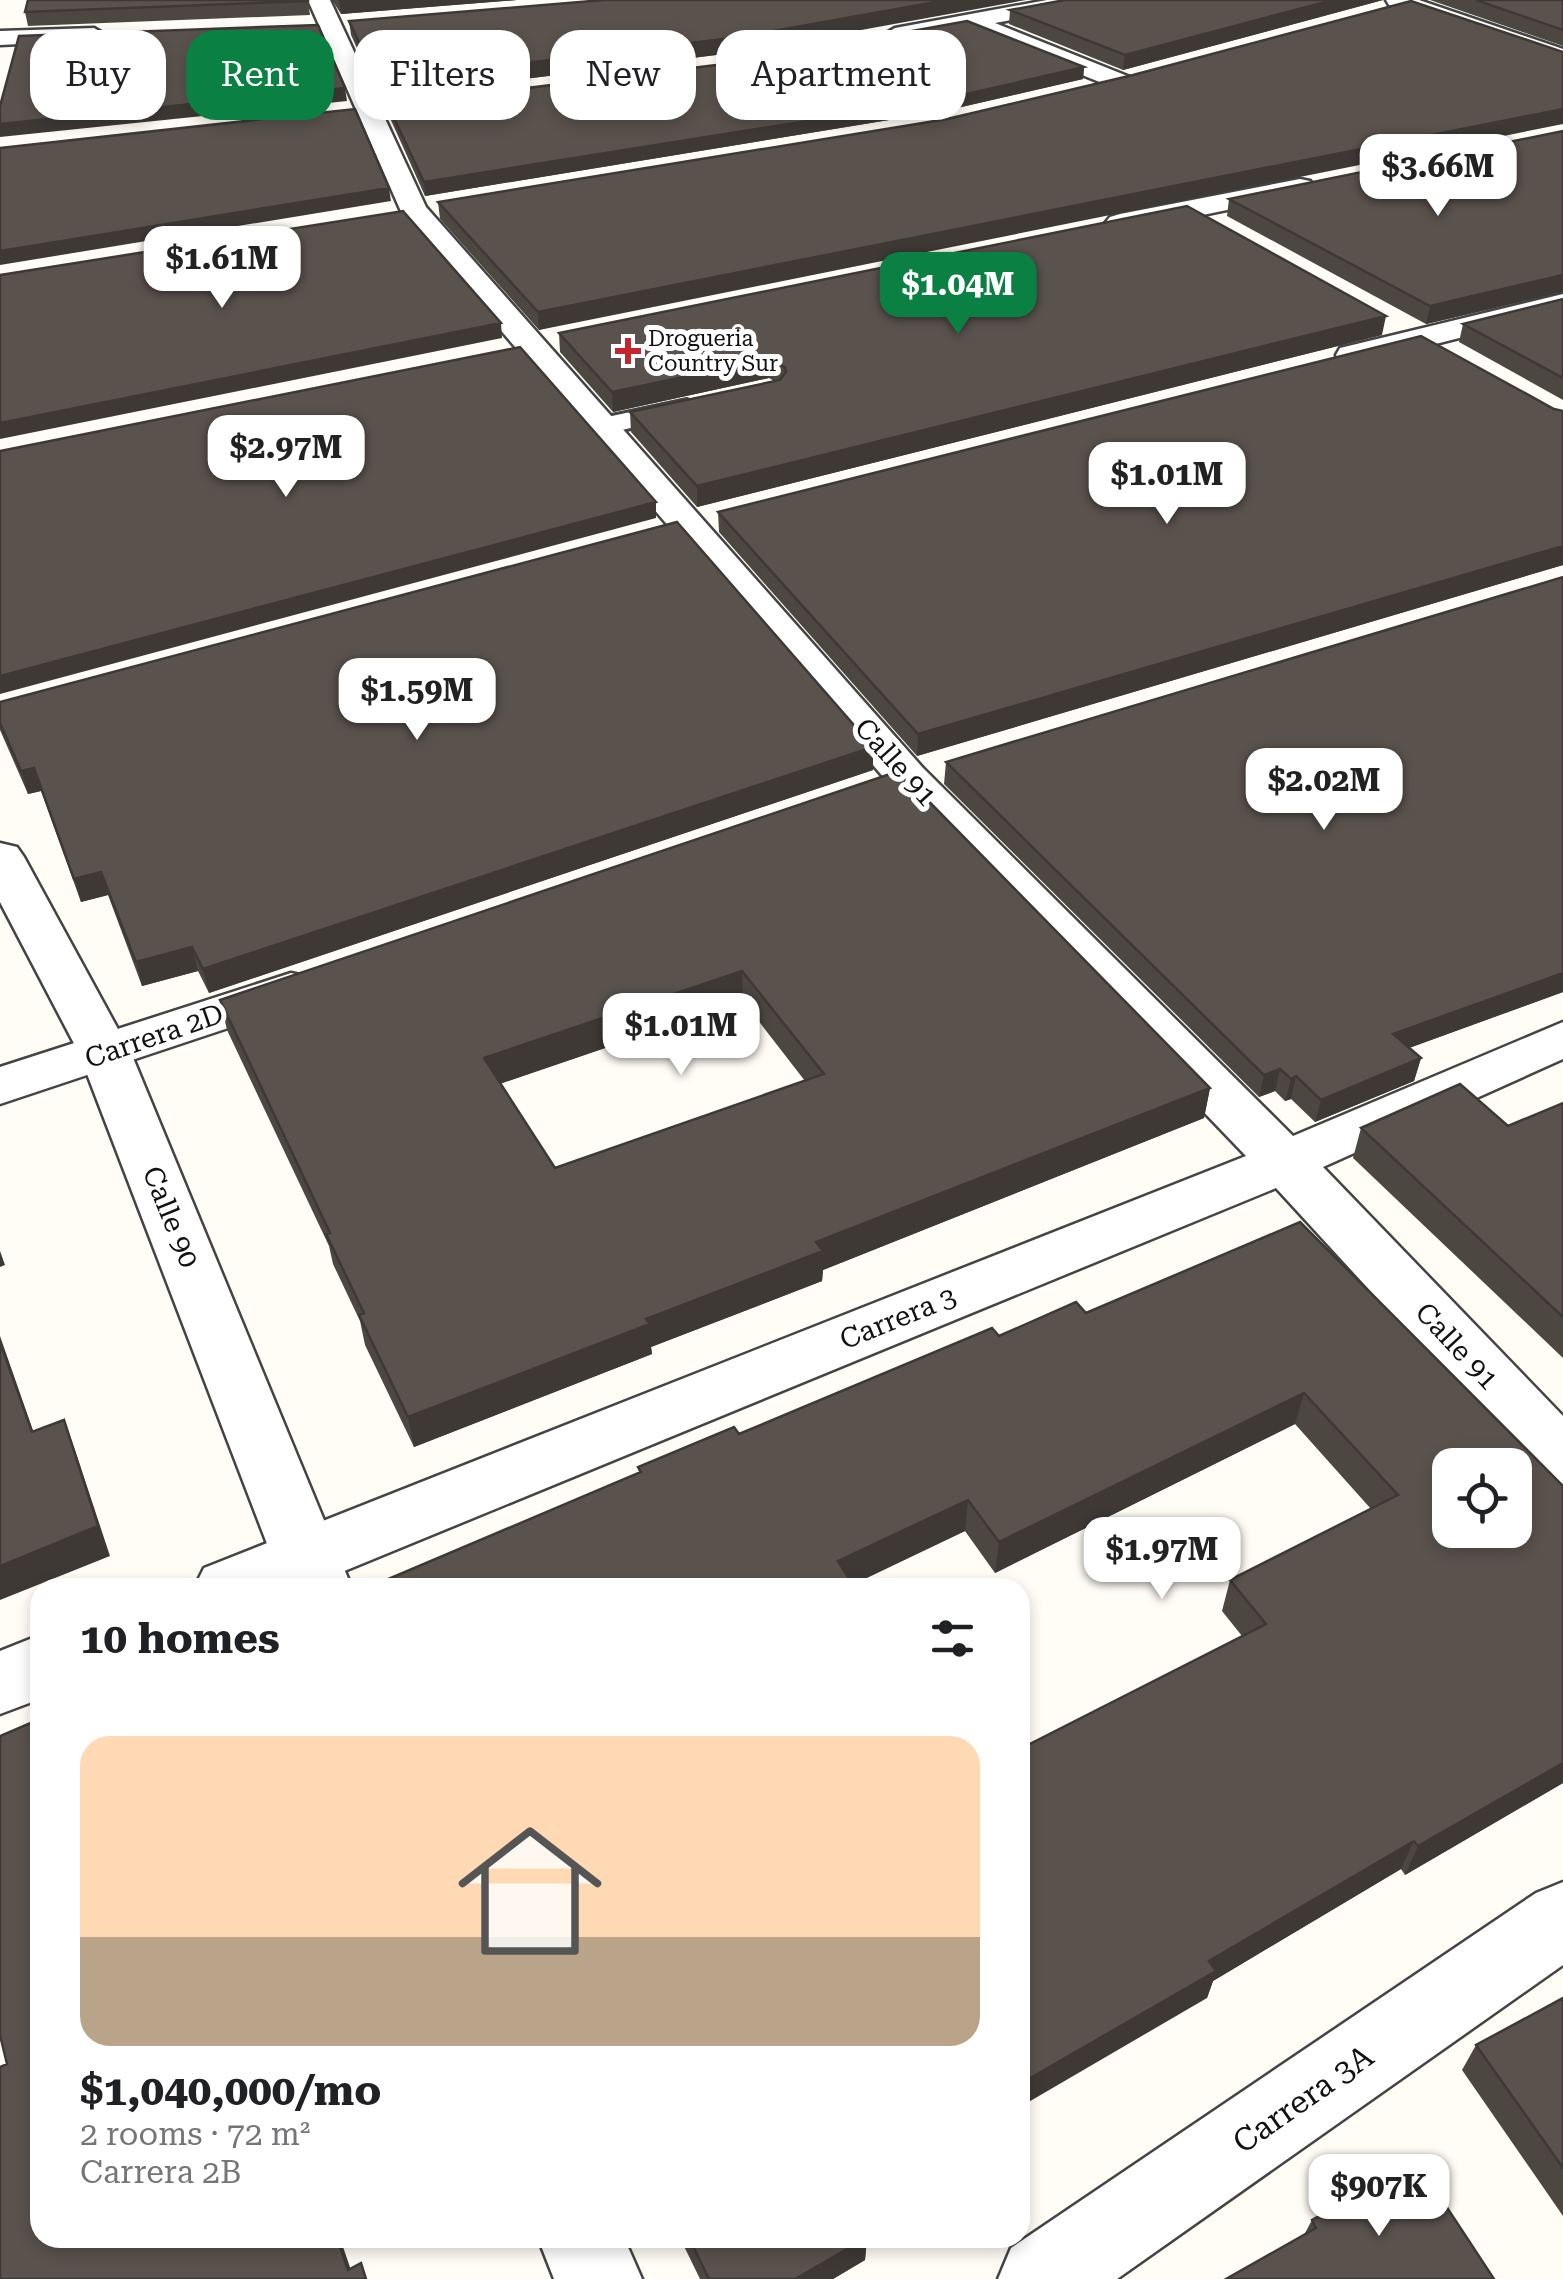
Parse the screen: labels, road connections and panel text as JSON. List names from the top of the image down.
{
  "streets": {
    "street": [
      "Calle 91",
      "Carrera 2D",
      "Calle 90",
      "Carrera 3",
      "Carrera 3A"
    ]
  },
  "crossings": [
    ["Calle 91", "Carrera 3"],
    ["Carrera 2D", "Calle 90"],
    ["Calle 90", "Carrera 3"]
  ],
  "places": {
    "health": ["Drogueria Country Sur"]
  },
  "page": {
    "chip": [
      "Buy",
      "Rent",
      "Filters",
      "New",
      "Apartment"
    ],
    "price": [
      "$3.66M",
      "$1.61M",
      "$1.04M",
      "$2.97M",
      "$1.01M",
      "$1.59M",
      "$2.02M",
      "$1.01M",
      "$1.97M",
      "$907K"
    ],
    "heading": "10 homes",
    "list": [
      {
        "name": "$1,040,000/mo",
        "note": "2 rooms · 72 m² · Carrera 2B"
      }
    ]
  }
}
